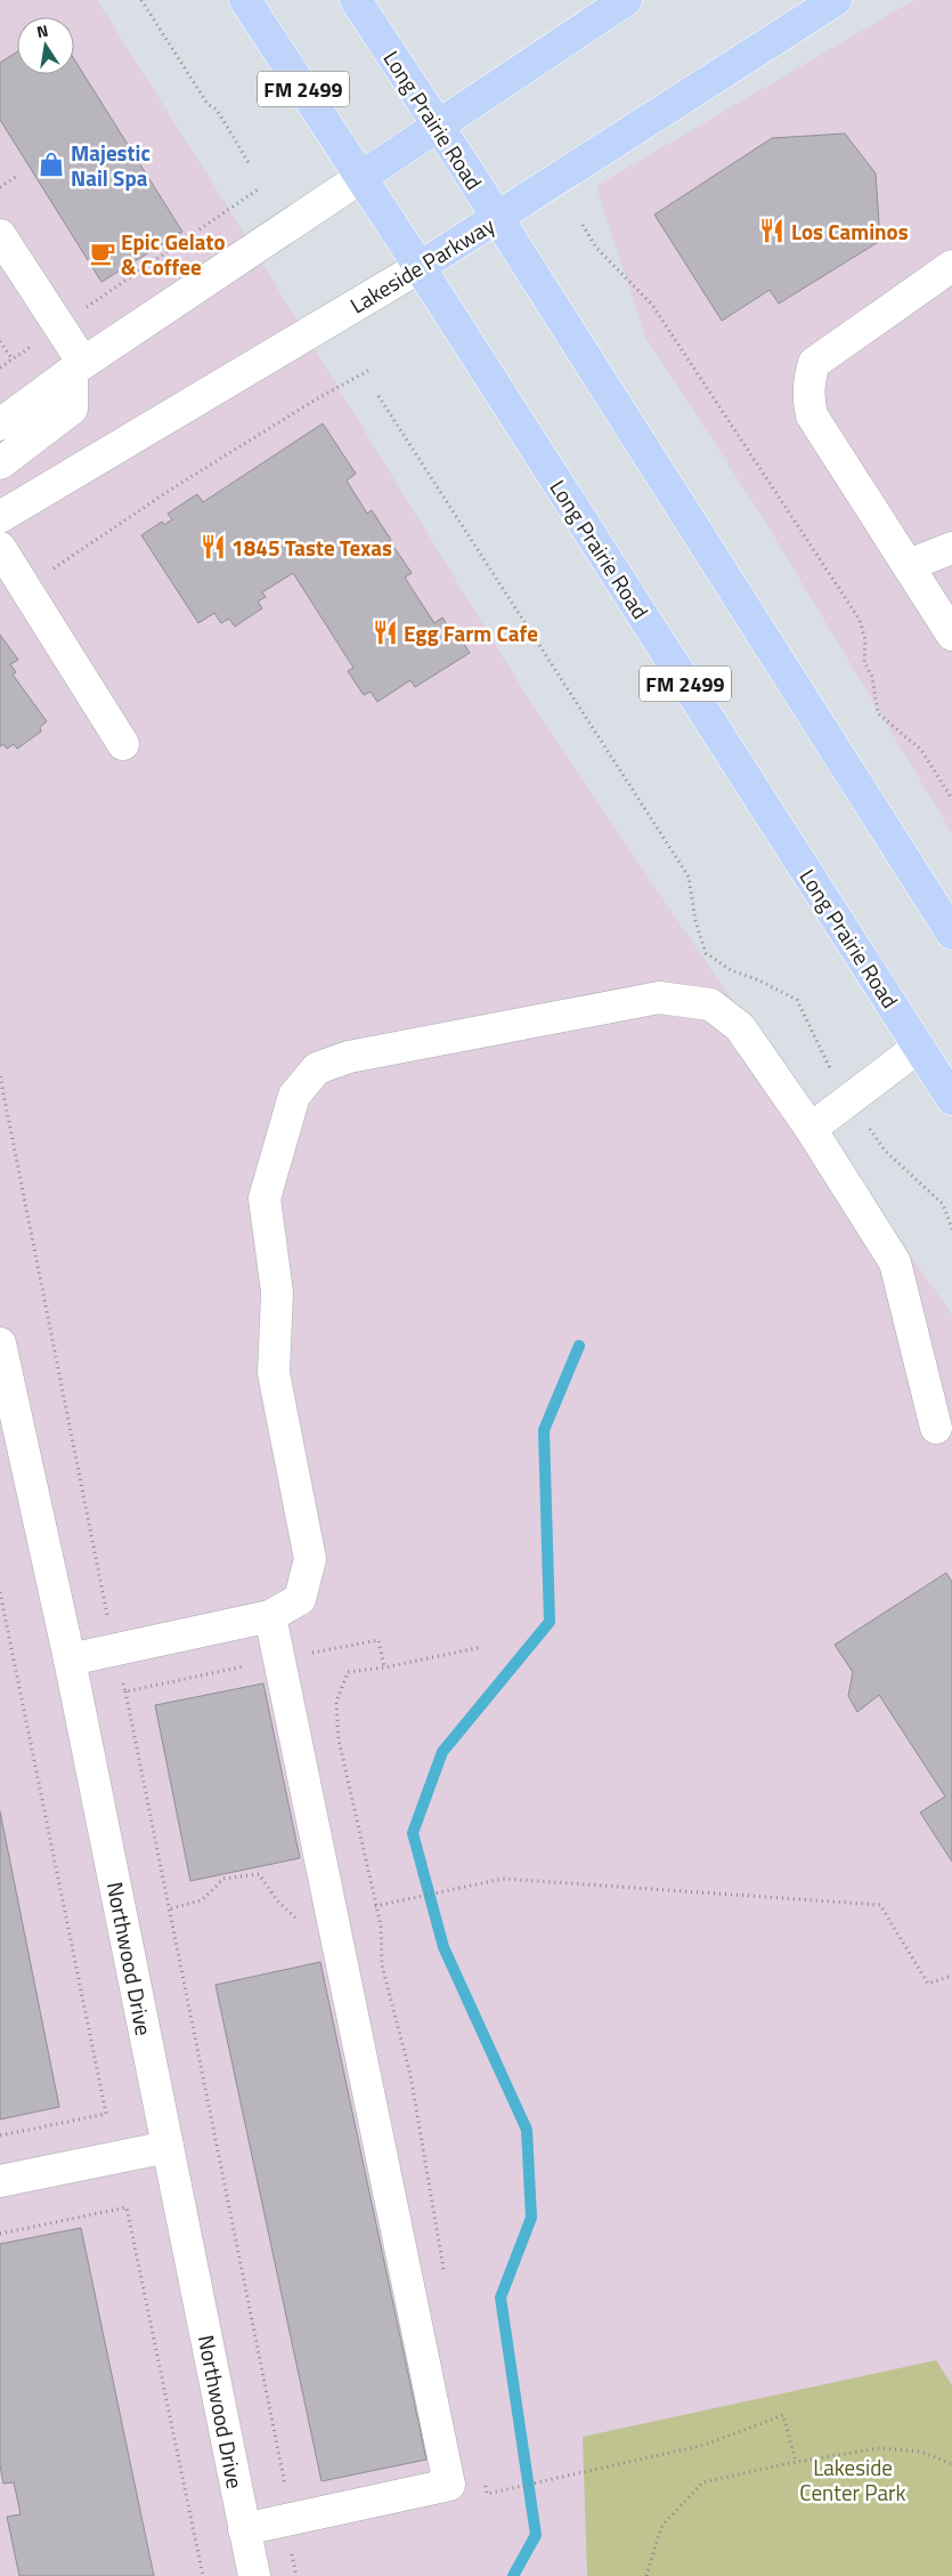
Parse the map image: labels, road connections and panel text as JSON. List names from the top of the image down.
{
  "streets": {
    "main road": ["FM 2499", "Long Prairie Road", "Lakeside Parkway"],
    "street": ["Northwood Drive"]
  },
  "crossings": [
    ["Long Prairie Road", "Lakeside Parkway"]
  ],
  "parks": ["Lakeside Center Park"],
  "places": {
    "shop": ["Majestic Nail Spa"],
    "restaurant": ["Los Caminos", "1845 Taste Texas", "Egg Farm Cafe"],
    "cafe": ["Epic Gelato & Coffee"]
  },
  "north": "top"
}
